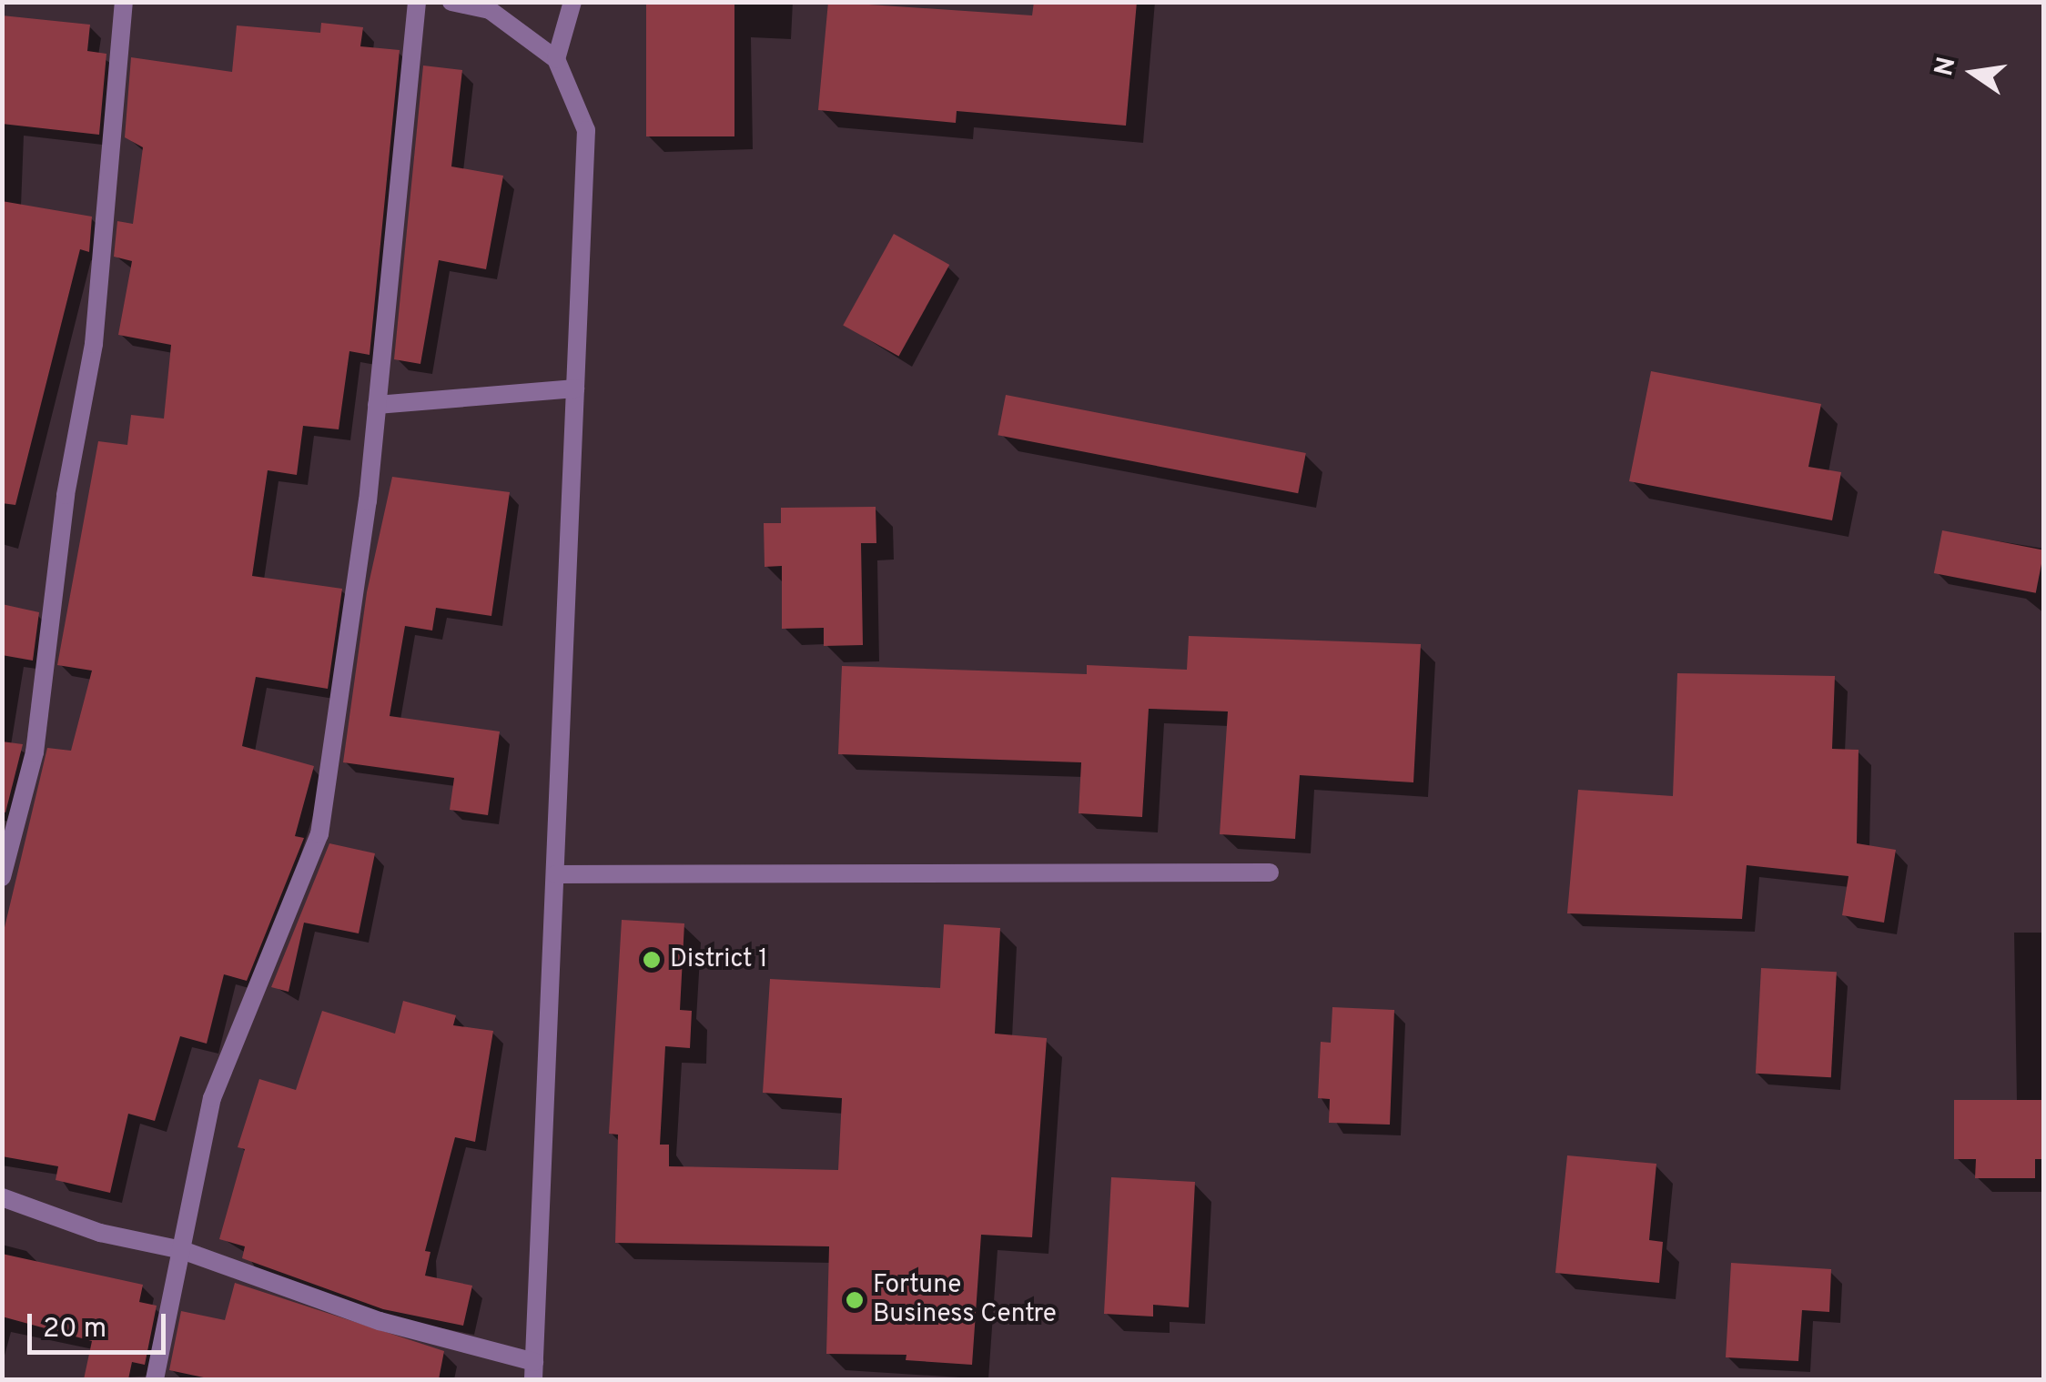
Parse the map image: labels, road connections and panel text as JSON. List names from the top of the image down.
{
  "places": ["District 1", "Fortune Business Centre"],
  "scale_bar": "20 m",
  "north": "left"
}
